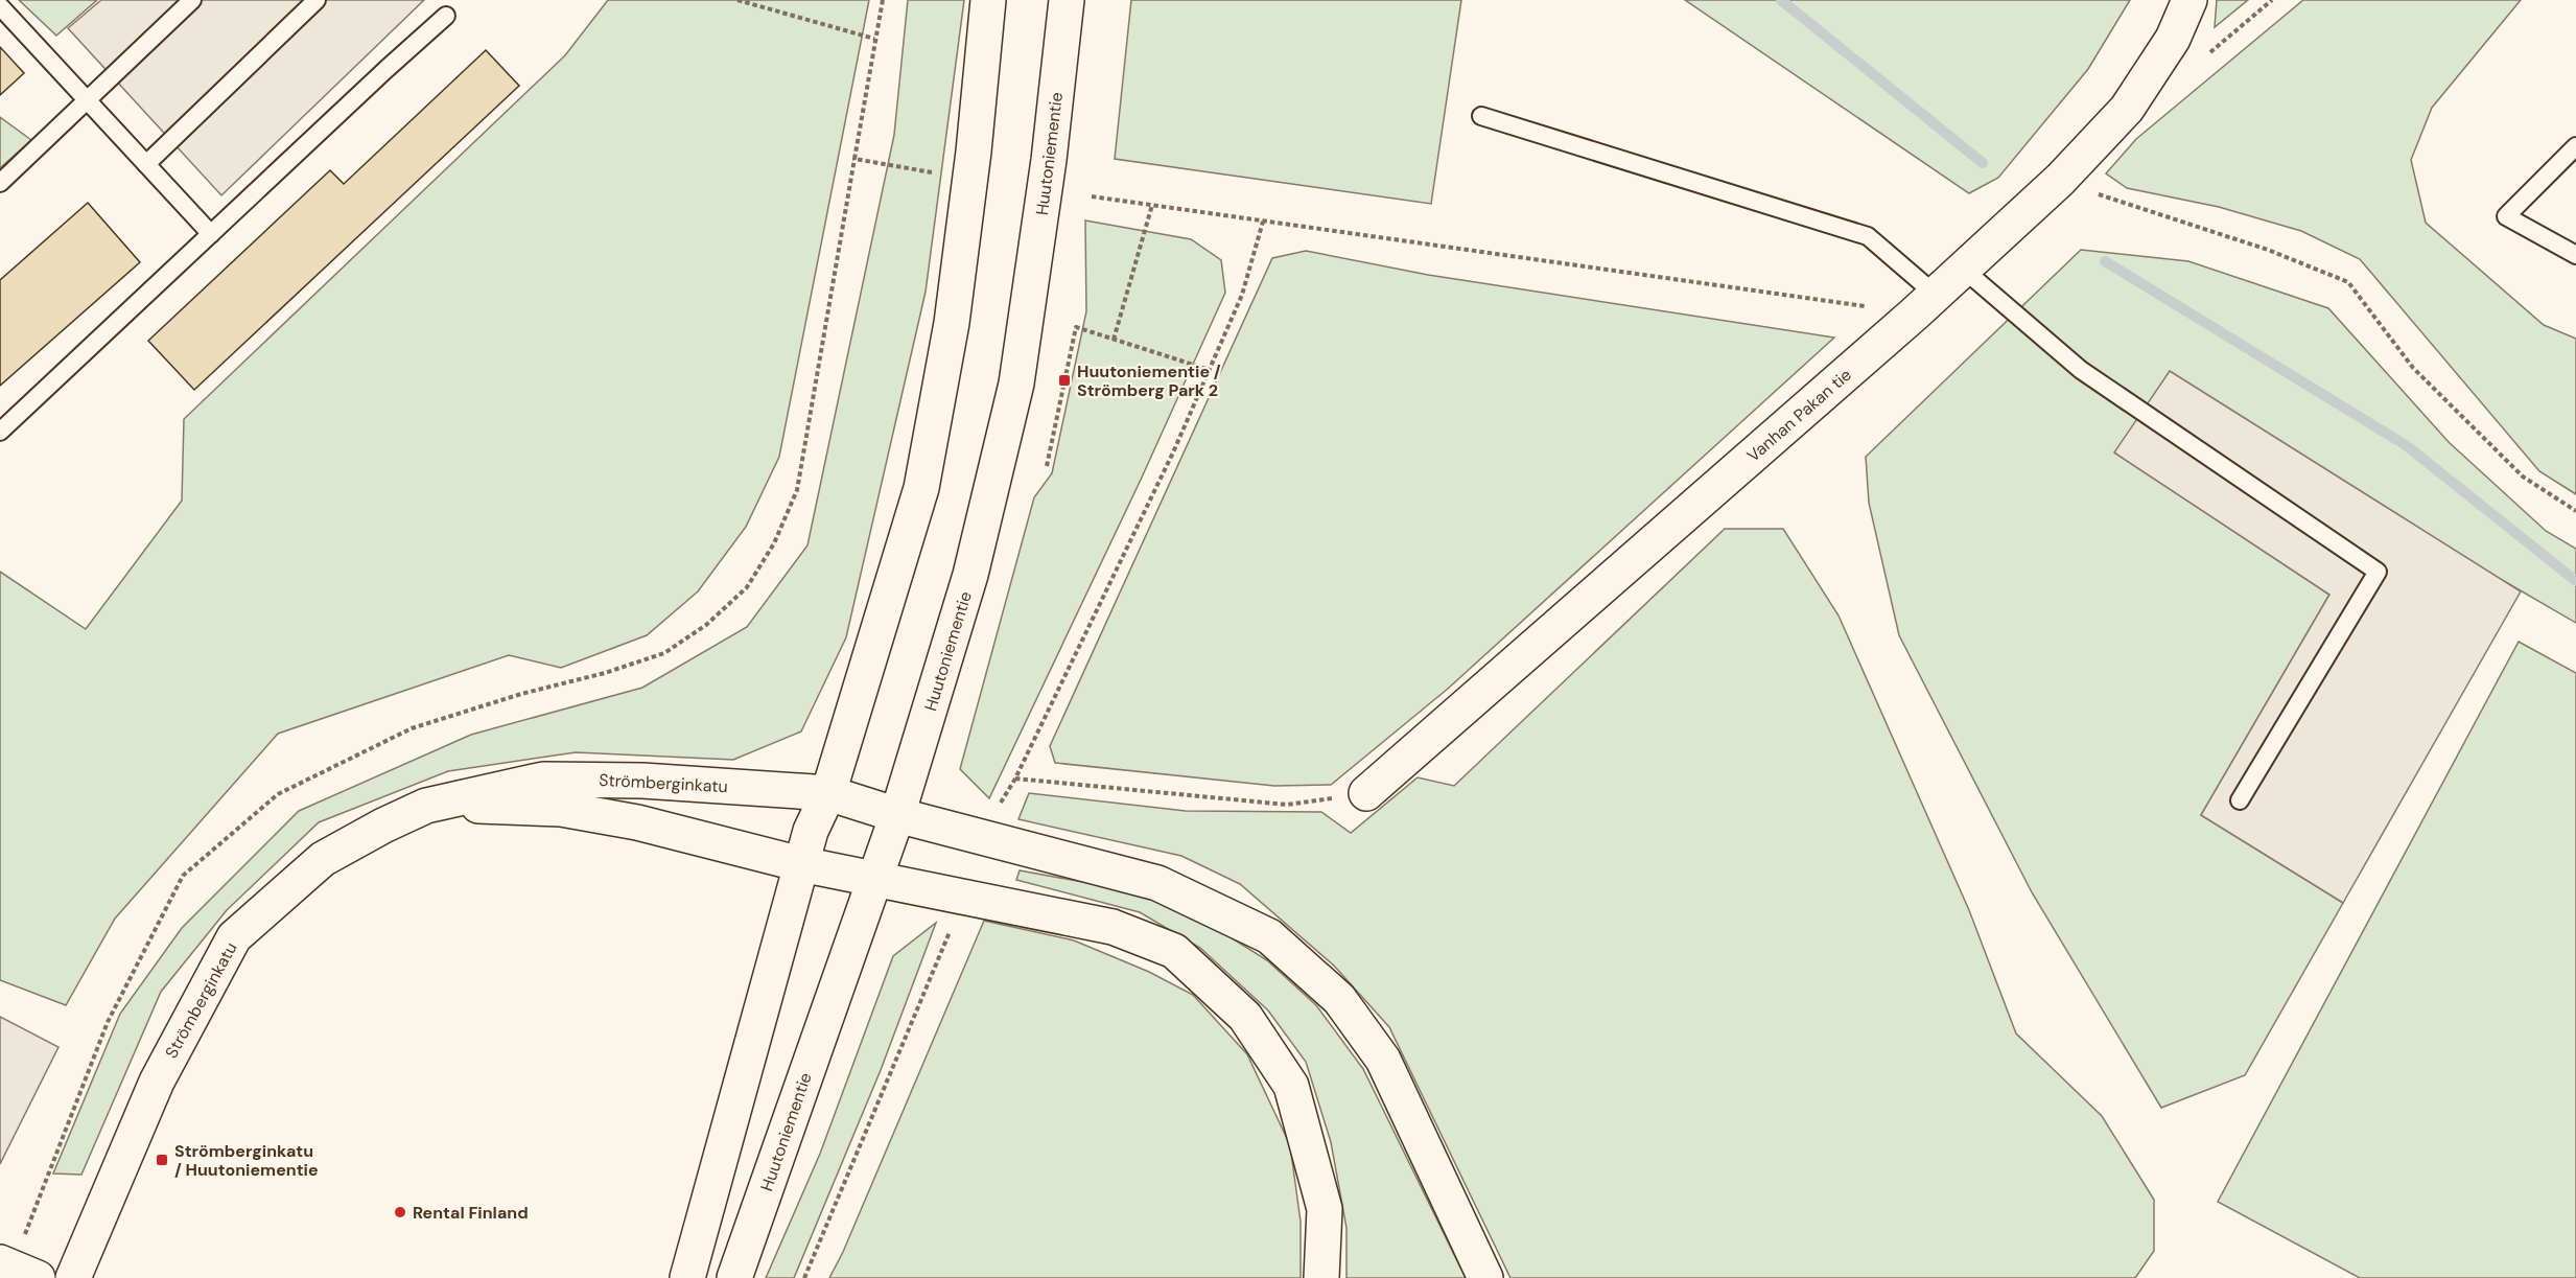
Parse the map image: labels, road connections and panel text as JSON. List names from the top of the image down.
{
  "streets": {
    "main road": ["Huutoniementie", "Vanhan Pakan tie", "Strömberginkatu"]
  },
  "crossings": [
    ["Huutoniementie", "Strömberginkatu"]
  ],
  "places": {
    "transit": ["Huutoniementie / Strömberg Park 2", "Strömberginkatu / Huutoniementie"],
    "other": ["Rental Finland"]
  }
}
